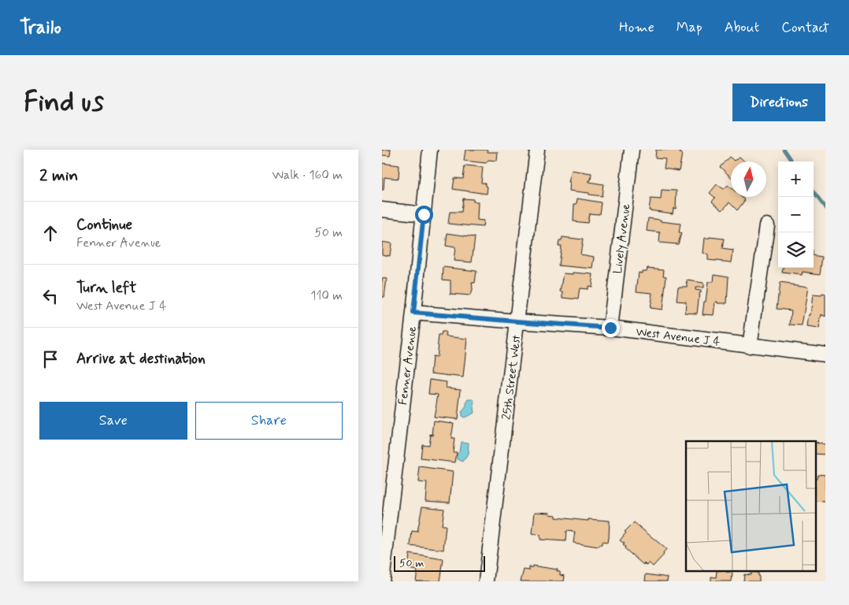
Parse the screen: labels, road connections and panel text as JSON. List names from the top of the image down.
{
  "streets": {
    "street": [
      "Lively Avenue",
      "West Avenue J 4",
      "Fenner Avenue",
      "25th Street West"
    ]
  },
  "crossings": [
    ["Lively Avenue", "West Avenue J 4"],
    ["West Avenue J 4", "Fenner Avenue"],
    ["West Avenue J 4", "25th Street West"]
  ],
  "scale_bar": "50 m",
  "north": "top",
  "page": {
    "header": "Trailo",
    "nav": [
      "Home",
      "Map",
      "About",
      "Contact"
    ],
    "buttons": [
      "Directions",
      ["Save", "Share"]
    ],
    "title": "Find us",
    "heading": ["2 min", "Walk · 160 m"],
    "map_buttons": ["+", "−"],
    "list": [
      ["Continue", "Fenner Avenue", "50 m"],
      ["Turn left", "West Avenue J 4", "110 m"],
      "Arrive at destination"
    ],
    "scale": "50 m"
  }
}
